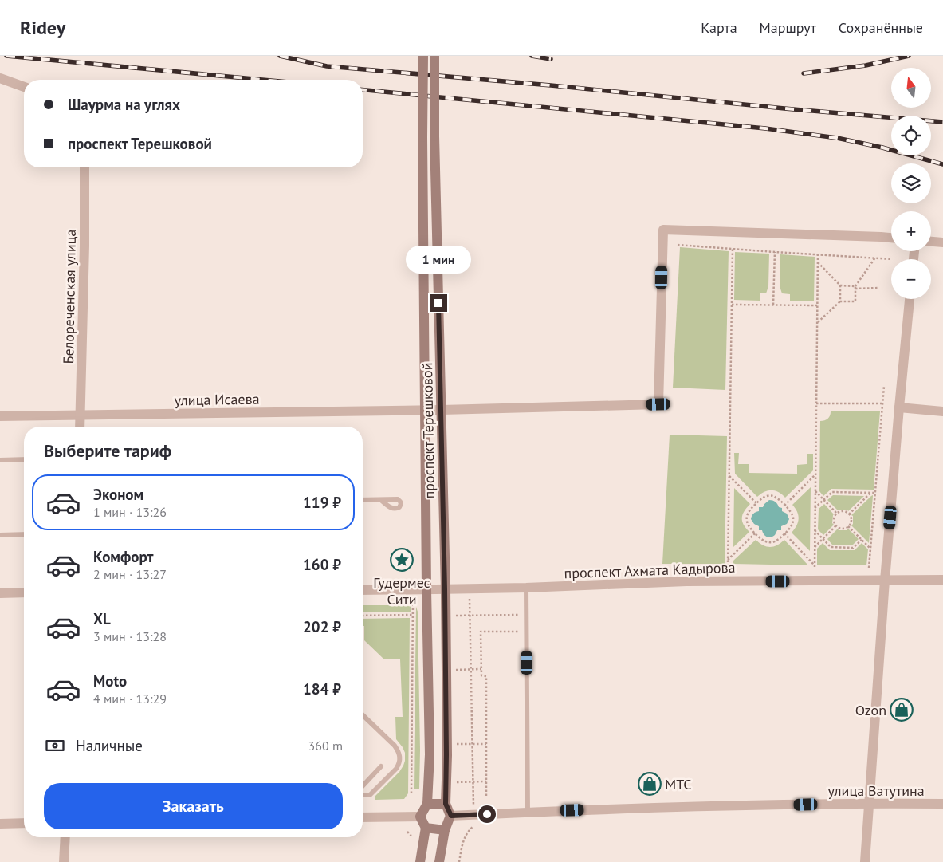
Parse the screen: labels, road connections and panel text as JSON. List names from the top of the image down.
{
  "streets": {
    "main road": ["проспект Терешковой"],
    "street": [
      "Белореченская улица",
      "улица Исаева",
      "проспект Ахмата Кадырова",
      "улица Ватутина"
    ]
  },
  "crossings": [
    ["Белореченская улица", "улица Исаева"],
    ["улица Исаева", "проспект Терешковой"],
    ["проспект Терешковой", "проспект Ахмата Кадырова"],
    ["проспект Терешковой", "улица Ватутина"]
  ],
  "places": {
    "place": ["Гудермес Сити"],
    "shop": ["Ozon", "МТС"]
  },
  "north": "top",
  "page": {
    "header": "Ridey",
    "nav": ["Карта", "Маршрут", "Сохранённые"],
    "map_buttons": ["+", "−"],
    "banner": ["Шаурма на углях", "проспект Терешковой"],
    "bubble": "1 мин",
    "heading": "Выберите тариф",
    "list": [
      {
        "name": "Эконом",
        "note": "1 мин · 13:26",
        "value": "119 ₽"
      },
      {
        "name": "Комфорт",
        "note": "2 мин · 13:27",
        "value": "160 ₽"
      },
      {
        "name": "XL",
        "note": "3 мин · 13:28",
        "value": "202 ₽"
      },
      {
        "name": "Moto",
        "note": "4 мин · 13:29",
        "value": "184 ₽"
      }
    ],
    "pay": ["Наличные", "360 m"],
    "buttons": "Заказать"
  }
}
